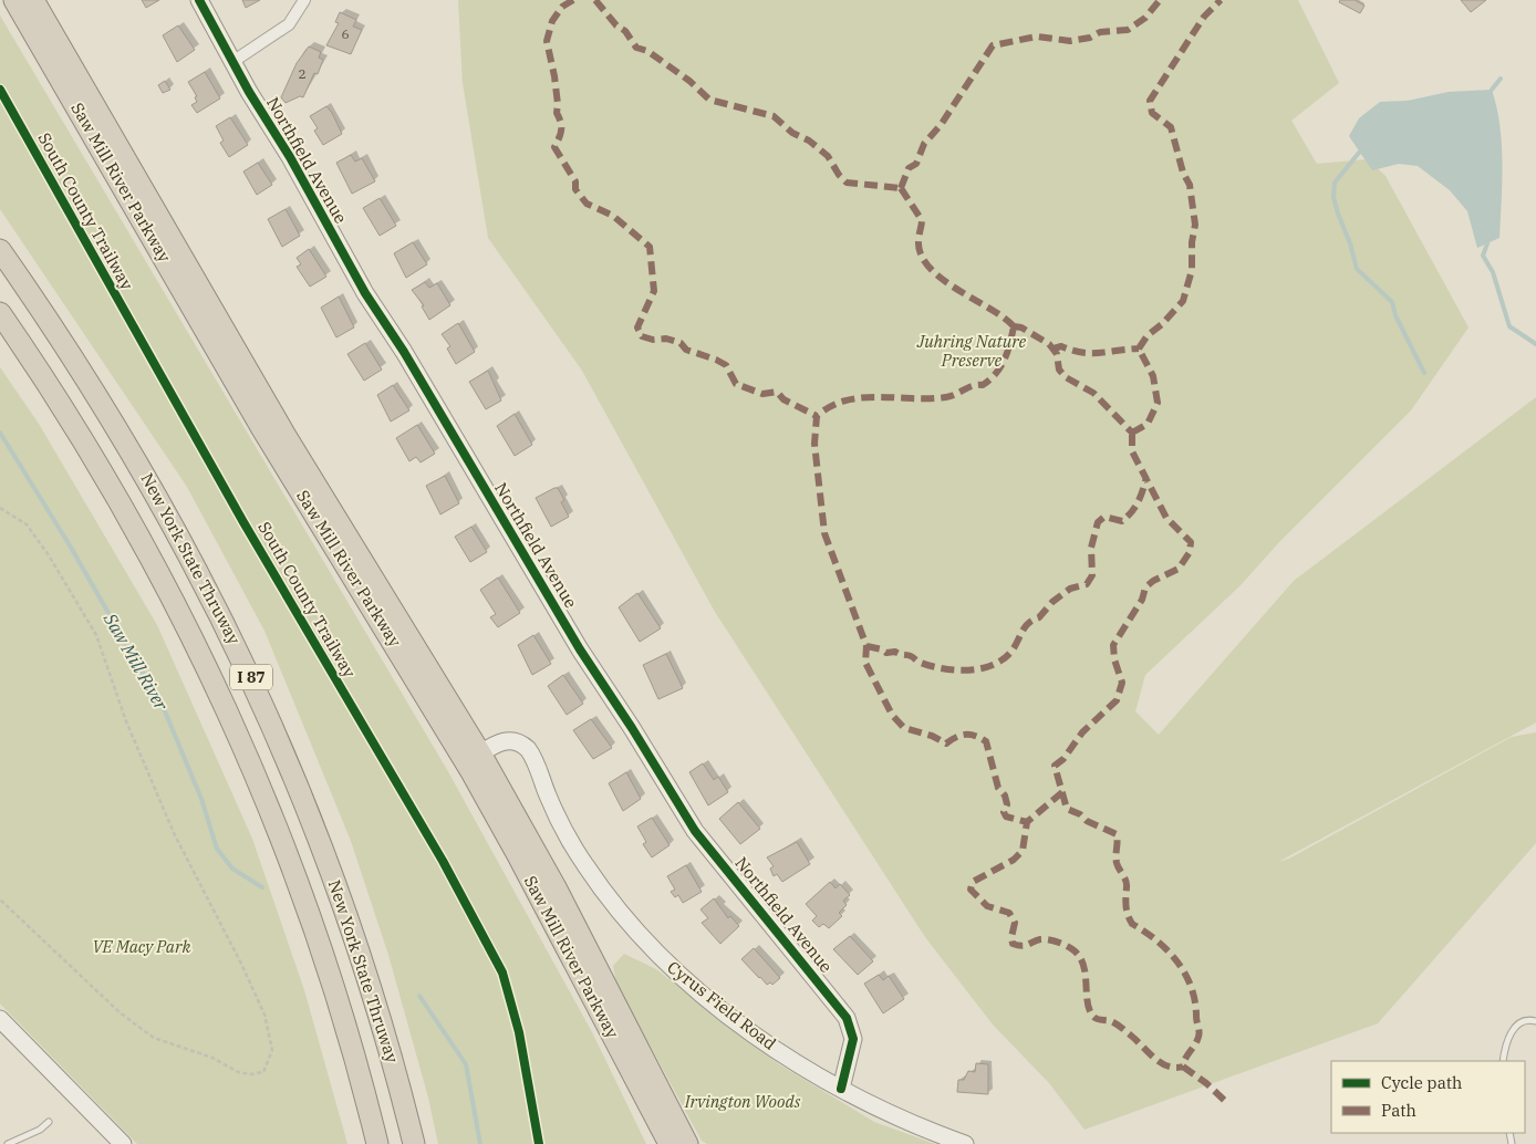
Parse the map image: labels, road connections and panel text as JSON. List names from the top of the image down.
{
  "streets": {
    "highway": ["Saw Mill River Parkway", "New York State Thruway", "I 87"],
    "street": ["Northfield Avenue", "Cyrus Field Road"],
    "cycle path": ["South County Trailway"]
  },
  "crossings": [
    ["Northfield Avenue", "Cyrus Field Road"],
    ["Saw Mill River Parkway", "Cyrus Field Road"]
  ],
  "water": ["Saw Mill River"],
  "parks": ["Juhring Nature Preserve", "VE Macy Park", "Irvington Woods"],
  "house_numbers": ["6", "2"],
  "legend": ["Cycle path", "Path"]
}
